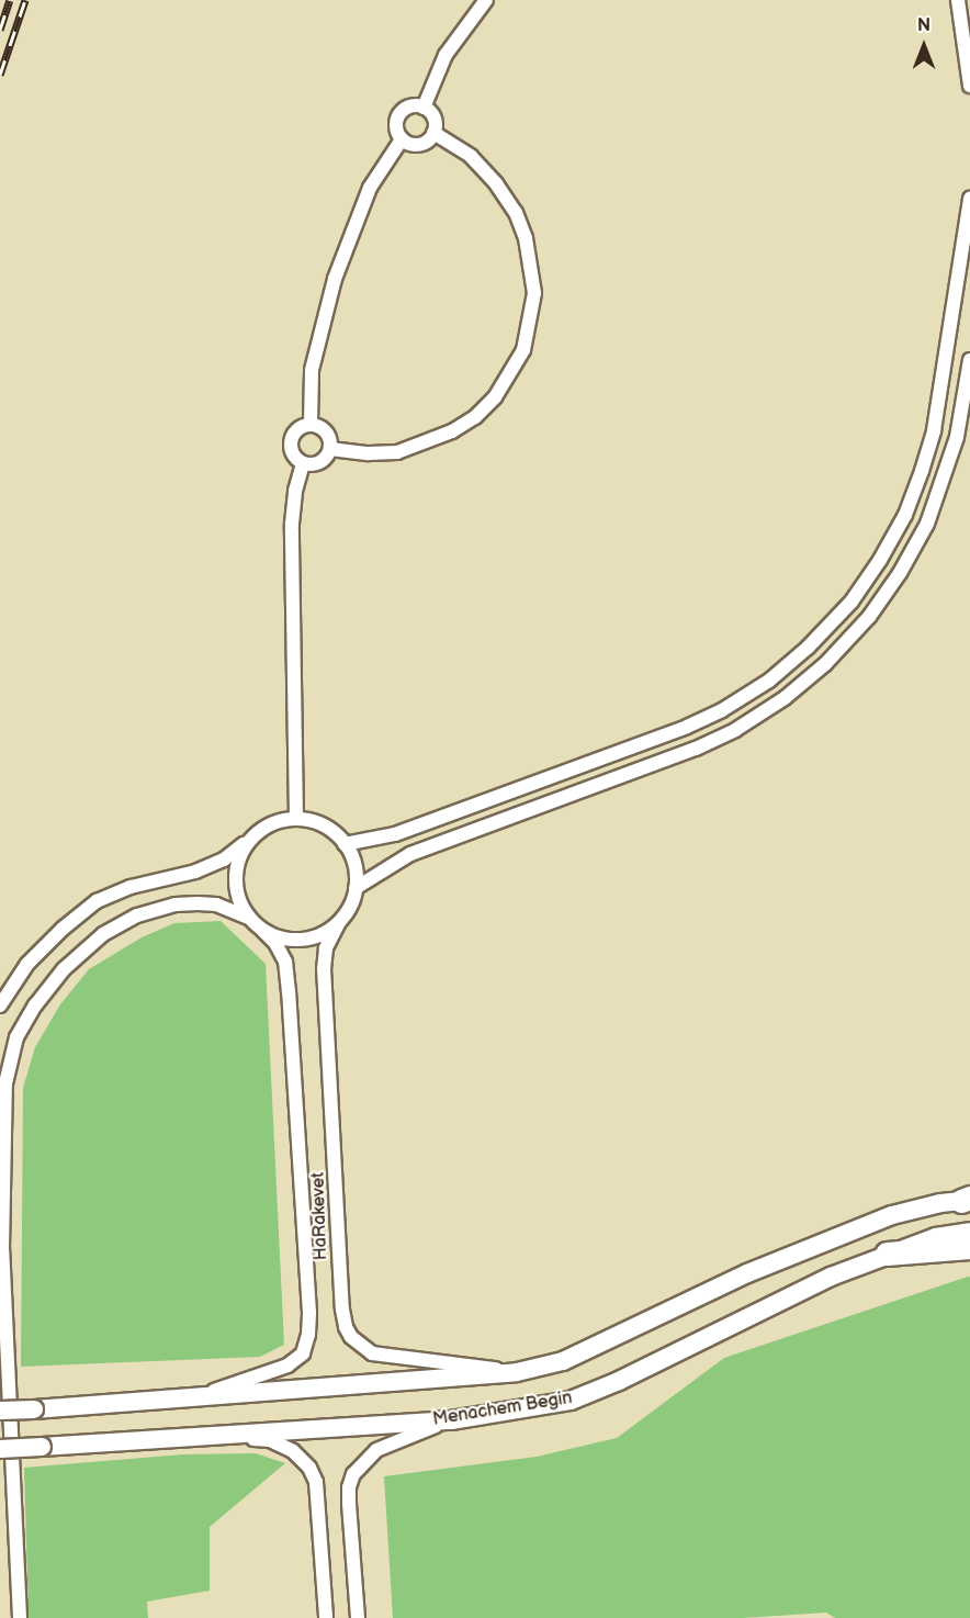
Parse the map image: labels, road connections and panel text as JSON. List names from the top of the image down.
{
  "streets": {
    "main road": ["Menachem Begin"],
    "street": ["HaRakevet"]
  },
  "crossings": [
    ["HaRakevet", "Menachem Begin"]
  ],
  "north": "top"
}
